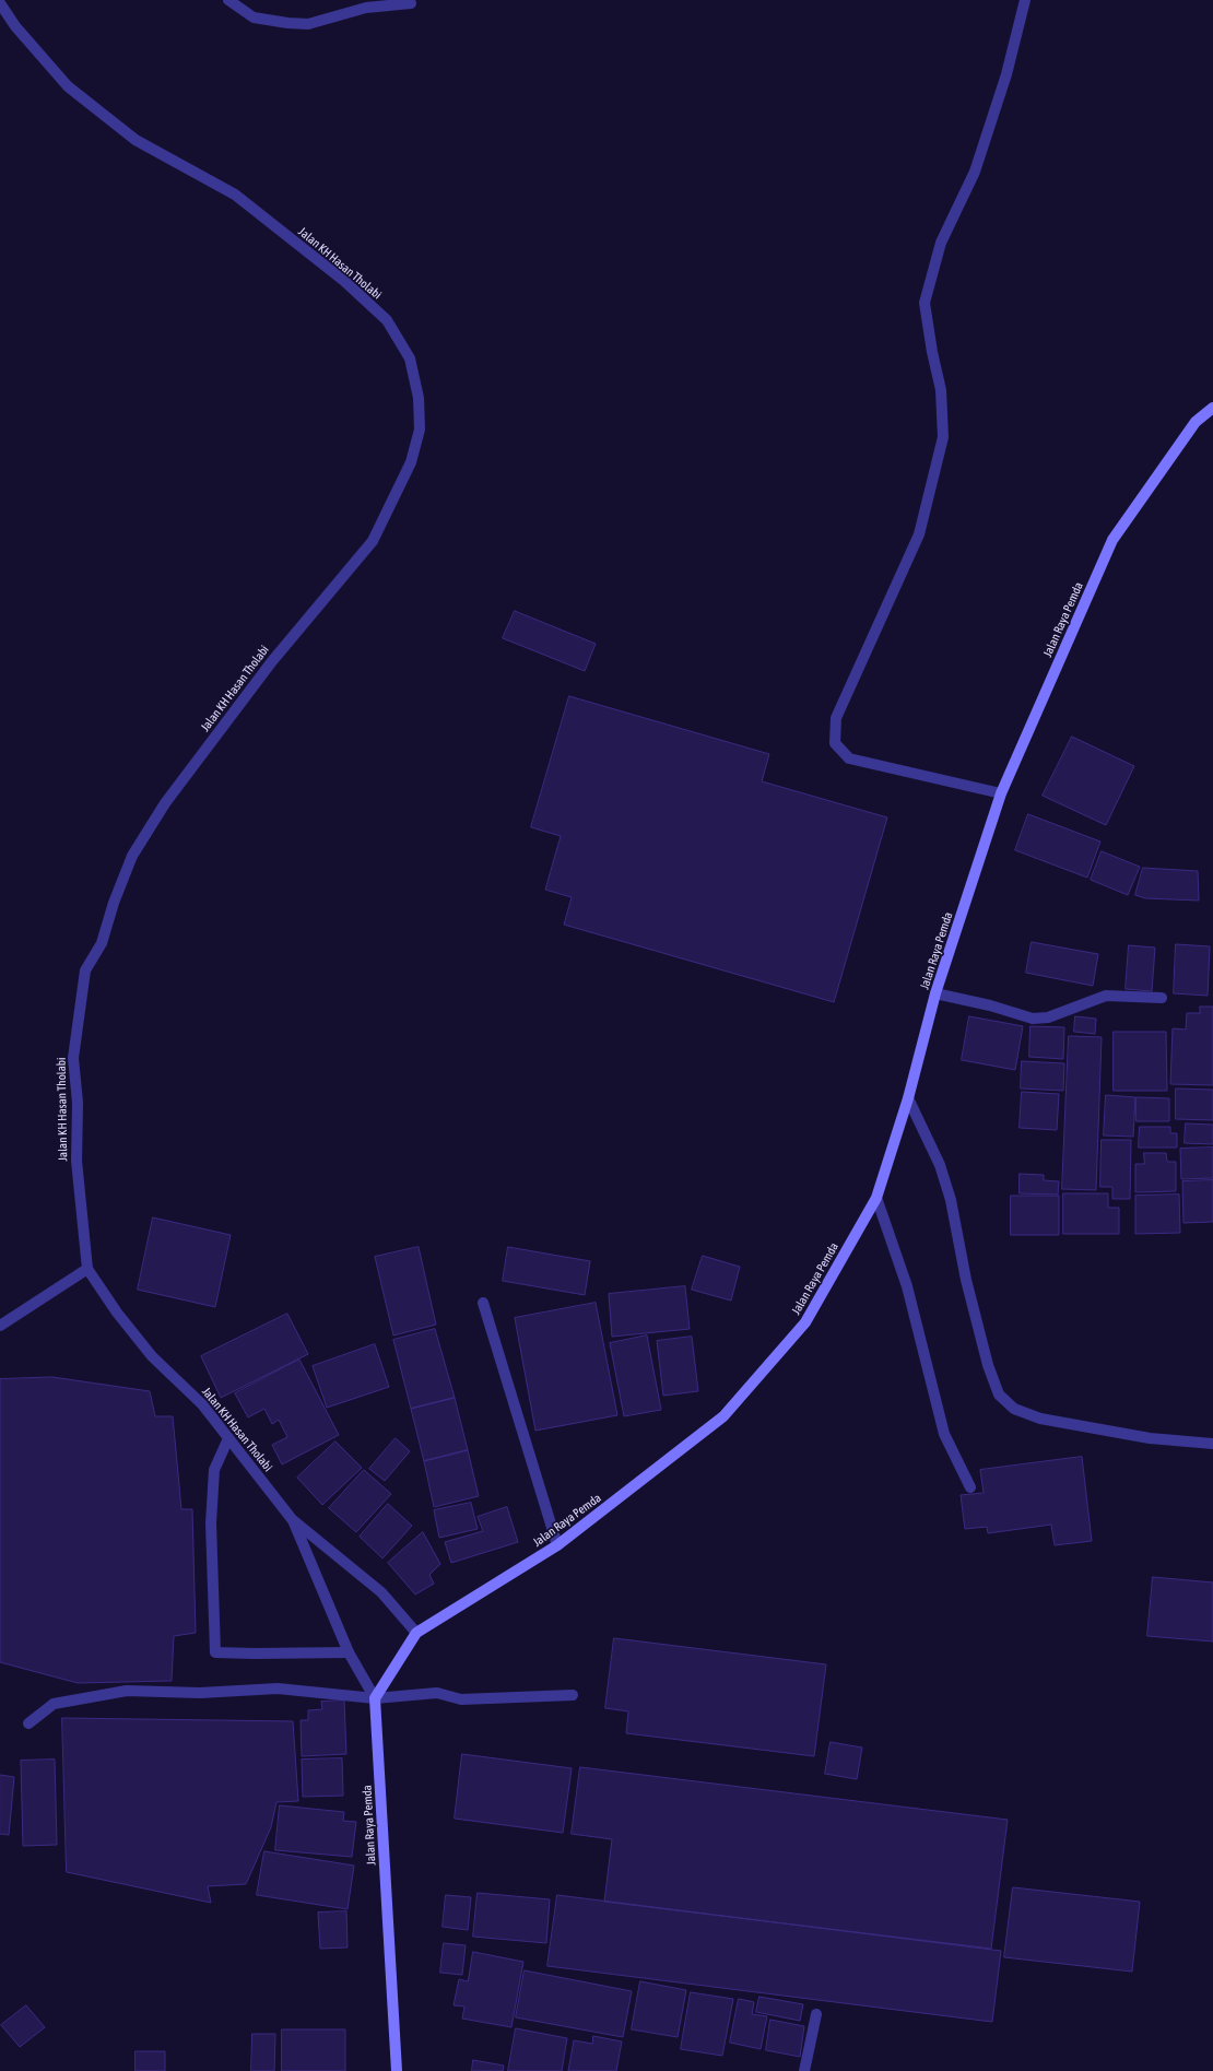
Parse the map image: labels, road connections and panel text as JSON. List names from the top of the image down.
{
  "streets": {
    "main road": ["Jalan Raya Pemda"],
    "street": ["Jalan KH Hasan Tholabi"]
  },
  "crossings": [
    ["Jalan KH Hasan Tholabi", "Jalan Raya Pemda"]
  ]
}
